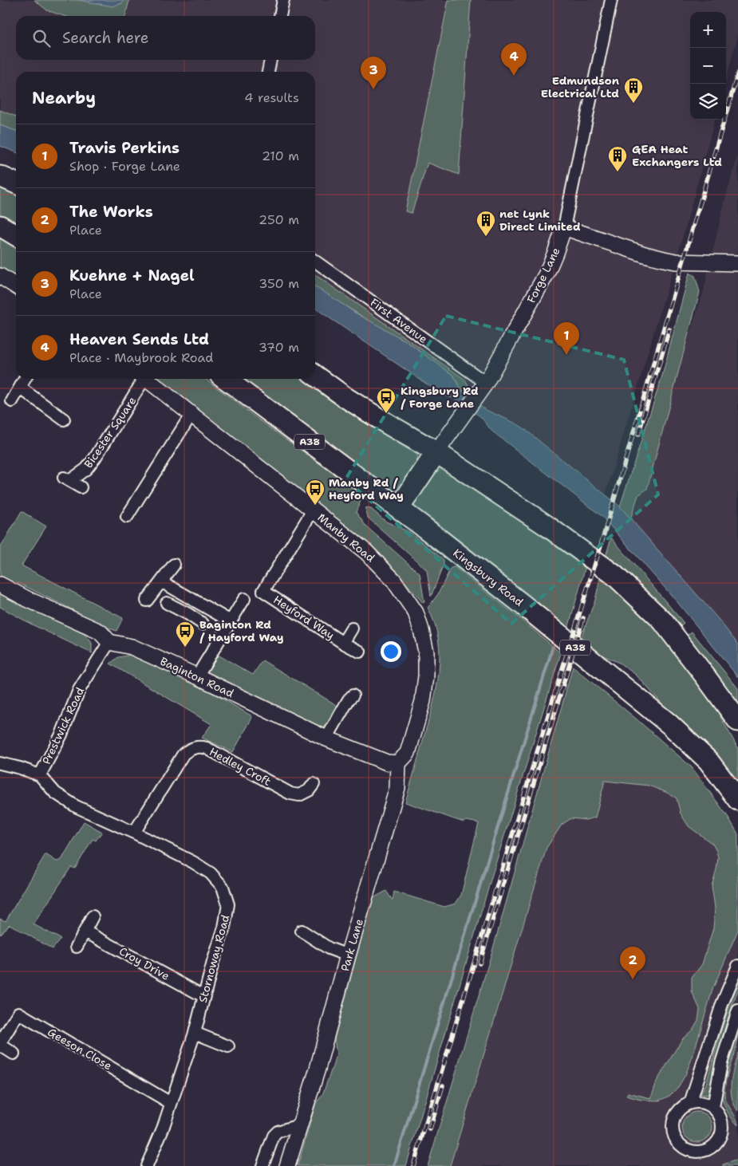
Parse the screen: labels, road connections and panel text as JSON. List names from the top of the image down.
{
  "streets": {
    "highway": ["A38", "Kingsbury Road"],
    "street": [
      "Forge Lane",
      "First Avenue",
      "Bicester Square",
      "Manby Road",
      "Heyford Way",
      "Baginton Road",
      "Prestwick Road",
      "Hedley Croft",
      "Park Lane",
      "Stornoway Road",
      "Croy Drive",
      "Geeson Close"
    ]
  },
  "crossings": [
    ["Forge Lane", "First Avenue"],
    ["Manby Road", "Heyford Way"],
    ["Manby Road", "Baginton Road"],
    ["Manby Road", "Park Lane"],
    ["Baginton Road", "Prestwick Road"],
    ["Baginton Road", "Park Lane"],
    ["Prestwick Road", "Stornoway Road"],
    ["Hedley Croft", "Stornoway Road"],
    ["Stornoway Road", "Croy Drive"],
    ["Stornoway Road", "Geeson Close"]
  ],
  "places": {
    "building": ["Edmundson Electrical Ltd", "GEA Heat Exchangers Ltd", "net Lynk Direct Limited"],
    "bus stop": ["Kingsbury Rd / Forge Lane", "Manby Rd / Heyford Way", "Baginton Rd / Hayford Way"]
  },
  "page": {
    "map_buttons": ["+", "−"],
    "search": "Search here",
    "pins": [
      "4",
      "3",
      "1",
      "2"
    ],
    "heading": ["Nearby", "4 results"],
    "list": [
      {
        "mark": "1",
        "name": "Travis Perkins",
        "note": "Shop · Forge Lane",
        "value": "210 m"
      },
      {
        "mark": "2",
        "name": "The Works",
        "note": "Place",
        "value": "250 m"
      },
      {
        "mark": "3",
        "name": "Kuehne + Nagel",
        "note": "Place",
        "value": "350 m"
      },
      {
        "mark": "4",
        "name": "Heaven Sends Ltd",
        "note": "Place · Maybrook Road",
        "value": "370 m"
      }
    ]
  }
}
